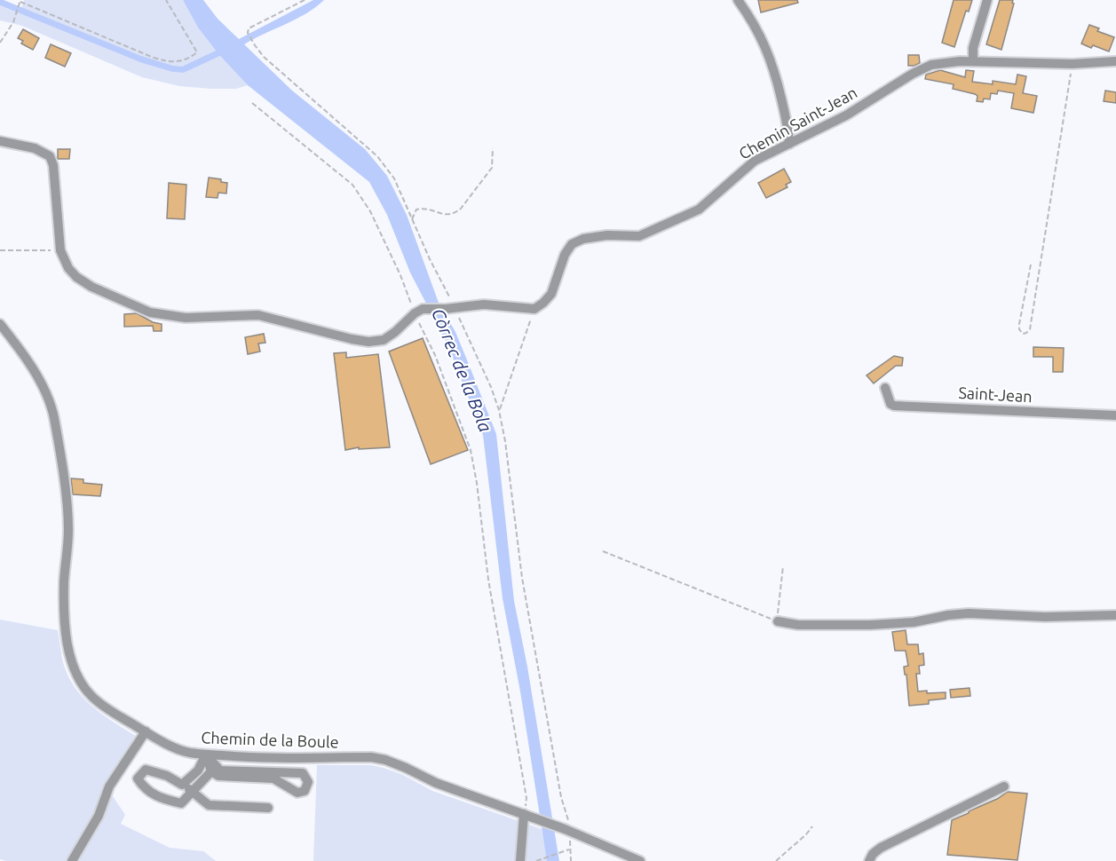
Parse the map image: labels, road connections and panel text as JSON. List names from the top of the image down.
{
  "streets": {
    "street": ["Chemin Saint-Jean", "Saint-Jean", "Chemin de la Boule"]
  },
  "water": ["Còrrec de la Bola"]
}
